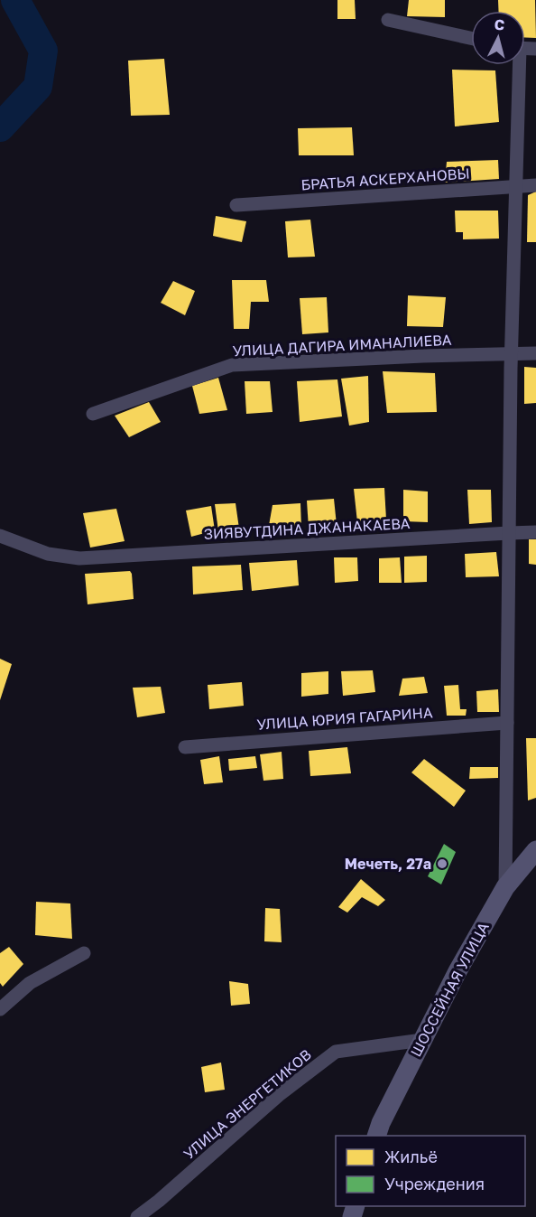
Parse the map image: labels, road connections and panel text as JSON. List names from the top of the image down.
{
  "streets": {
    "main road": ["ШОССЕЙНАЯ УЛИЦА"],
    "street": [
      "БРАТЬЯ АСКЕРХАНОВЫ",
      "УЛИЦА ДАГИРА ИМАНАЛИЕВА",
      "ЗИЯВУТДИНА ДЖАНАКАЕВА",
      "УЛИЦА ЮРИЯ ГАГАРИНА",
      "УЛИЦА ЭНЕРГЕТИКОВ"
    ]
  },
  "crossings": [
    ["ШОССЕЙНАЯ УЛИЦА", "УЛИЦА ЭНЕРГЕТИКОВ"]
  ],
  "places": ["Мечеть, 27а"],
  "legend": ["Жильё", "Учреждения"],
  "north": "top"
}
